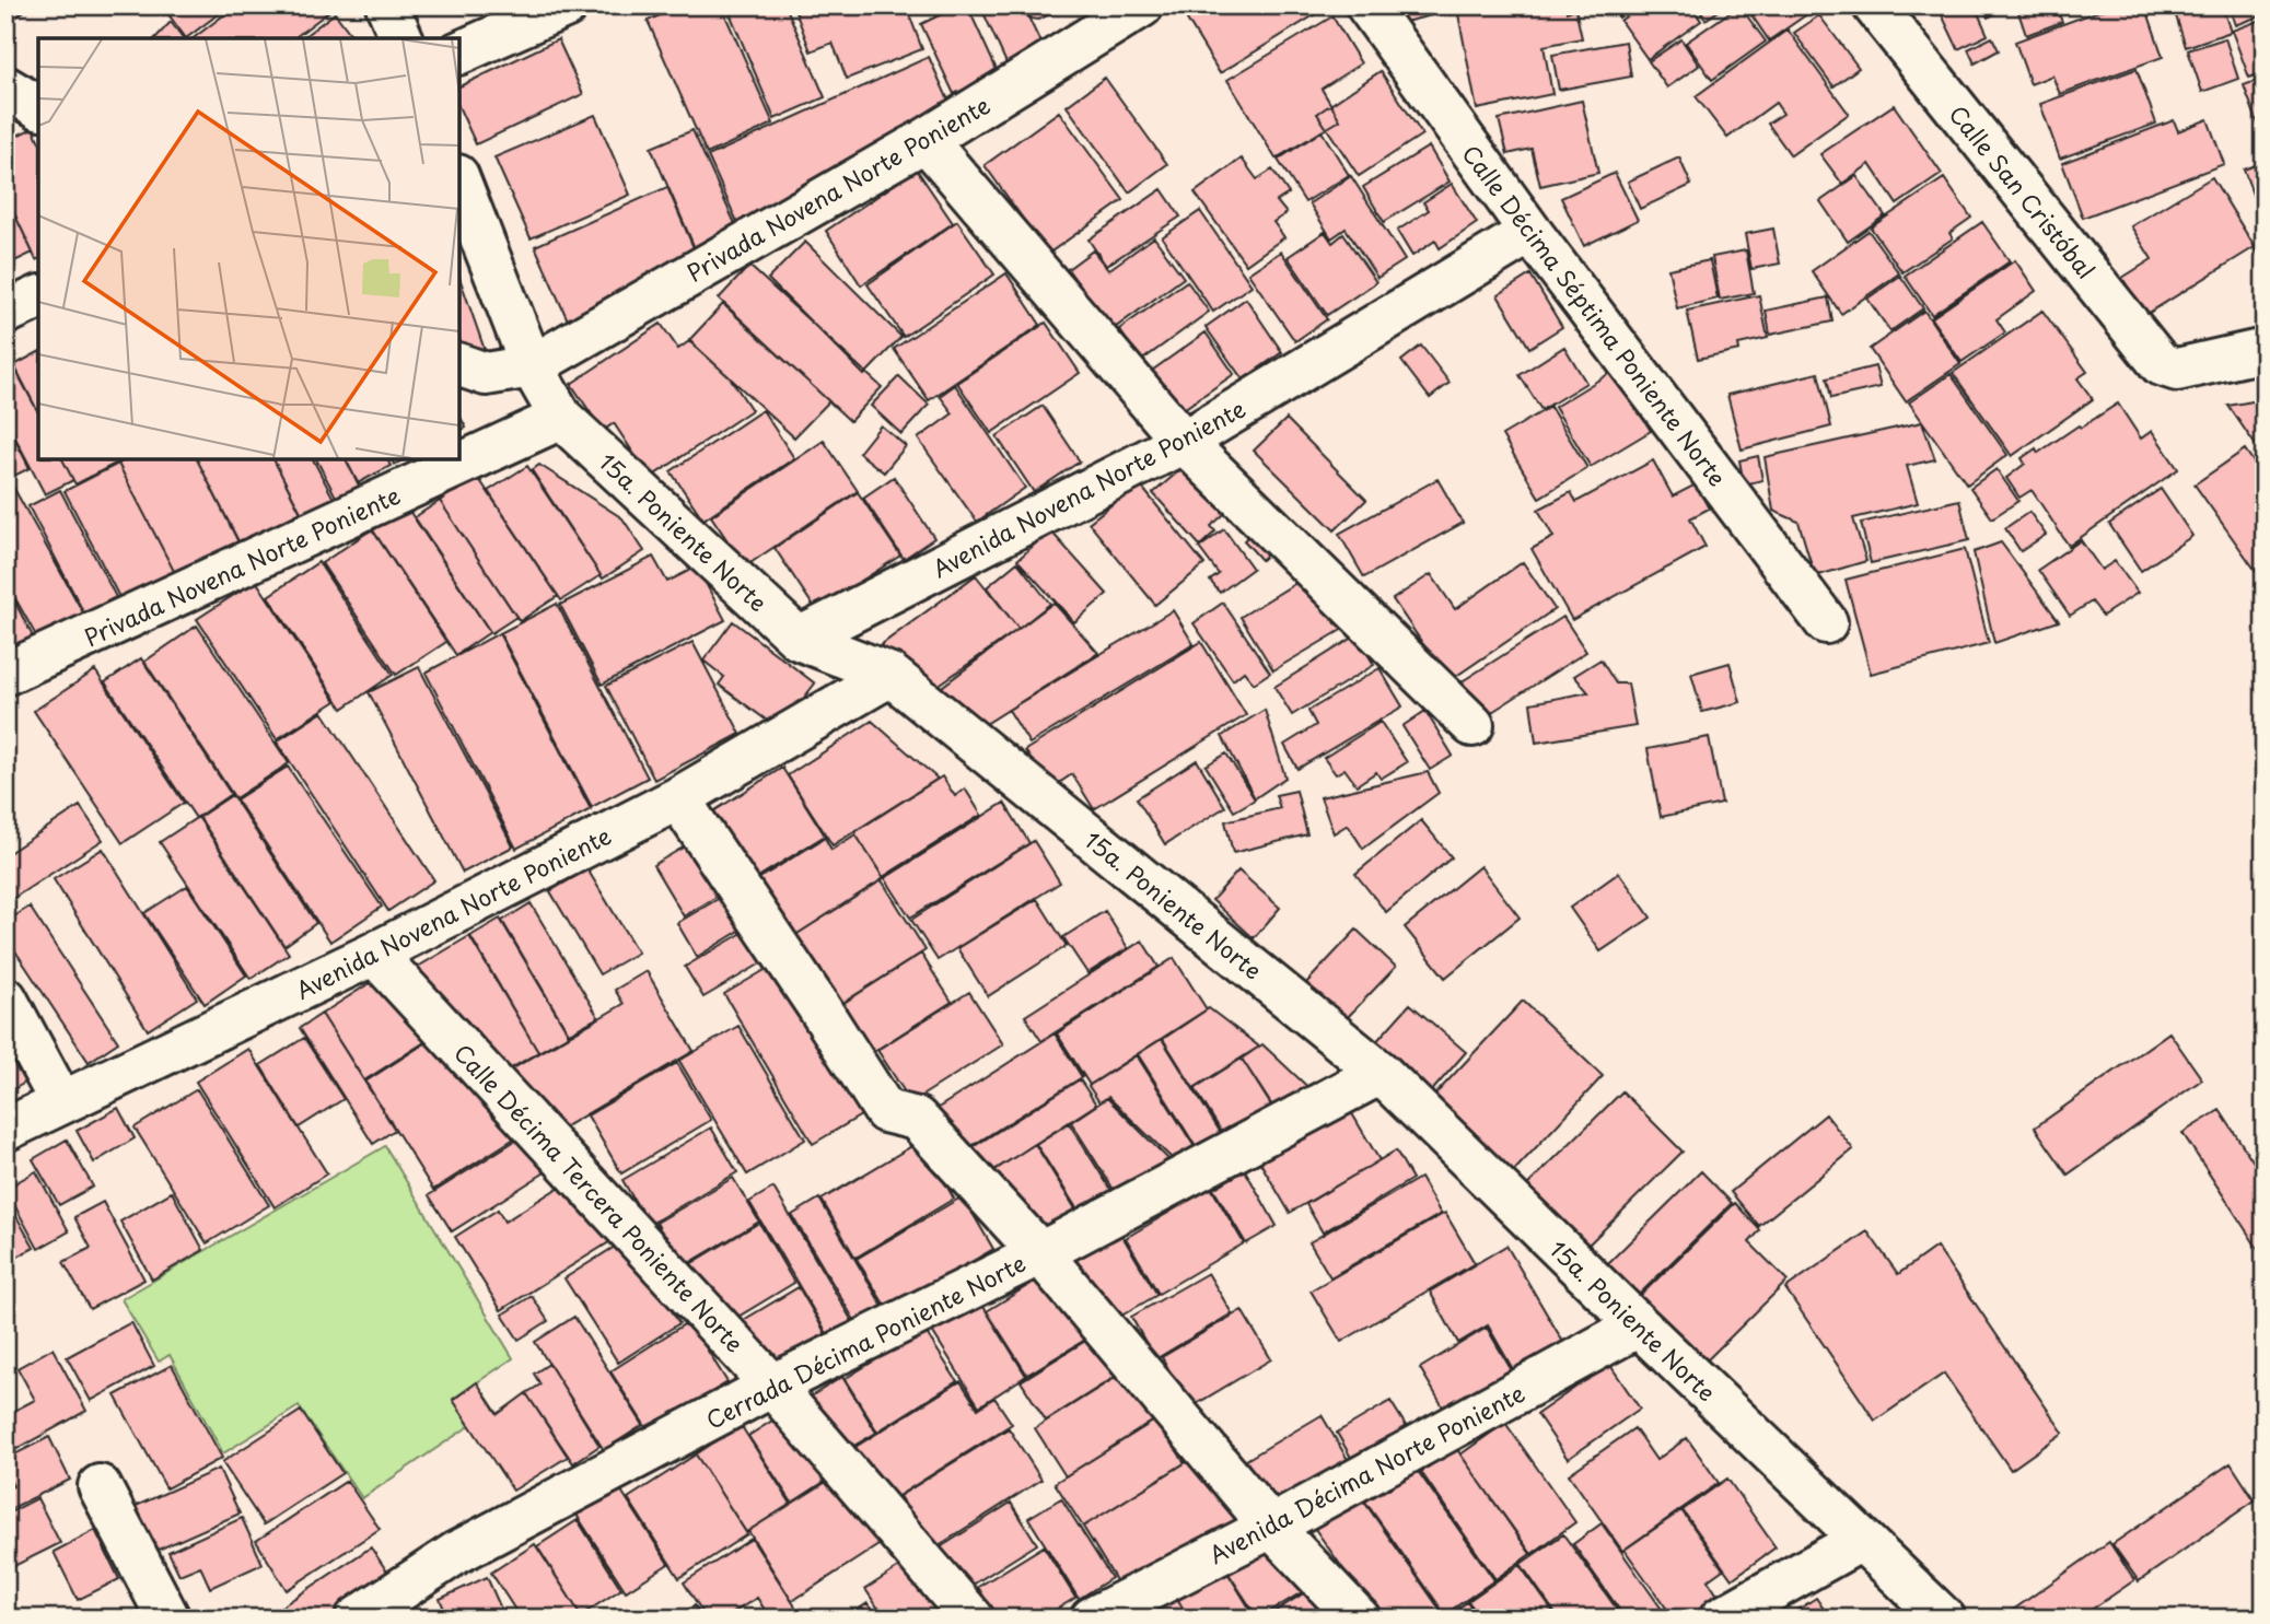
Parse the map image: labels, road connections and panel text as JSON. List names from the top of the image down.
{
  "streets": {
    "street": [
      "Privada Novena Norte Poniente",
      "Calle San Cristóbal",
      "Calle Décima Séptima Poniente Norte",
      "Avenida Novena Norte Poniente",
      "15a. Poniente Norte",
      "Calle Décima Tercera Poniente Norte",
      "Cerrada Décima Poniente Norte",
      "Avenida Décima Norte Poniente"
    ]
  },
  "crossings": [
    ["Privada Novena Norte Poniente", "15a. Poniente Norte"],
    ["Calle Décima Séptima Poniente Norte", "Avenida Novena Norte Poniente"],
    ["Avenida Novena Norte Poniente", "15a. Poniente Norte"],
    ["Avenida Novena Norte Poniente", "Calle Décima Tercera Poniente Norte"],
    ["15a. Poniente Norte", "Cerrada Décima Poniente Norte"],
    ["15a. Poniente Norte", "Avenida Décima Norte Poniente"],
    ["Calle Décima Tercera Poniente Norte", "Cerrada Décima Poniente Norte"]
  ]
}
